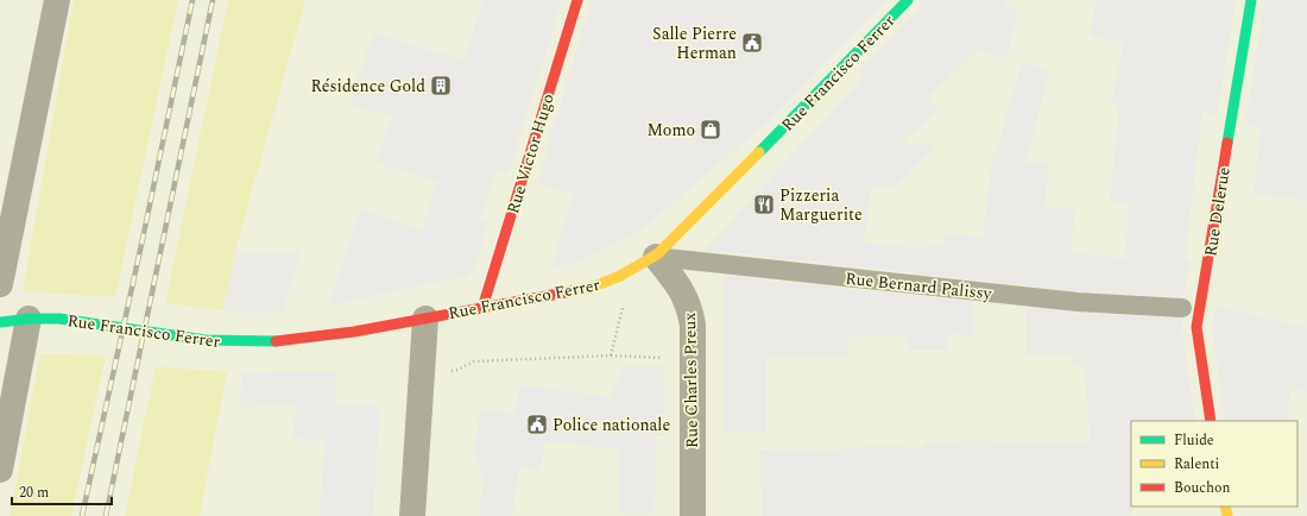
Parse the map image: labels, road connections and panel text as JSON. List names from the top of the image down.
{
  "streets": {
    "street": [
      "Rue Francisco Ferrer",
      "Rue Victor Hugo",
      "Rue Delerue",
      "Rue Charles Preux"
    ],
    "lane": ["Rue Bernard Palissy"]
  },
  "crossings": [
    ["Rue Francisco Ferrer", "Rue Victor Hugo"],
    ["Rue Francisco Ferrer", "Rue Bernard Palissy"],
    ["Rue Francisco Ferrer", "Rue Charles Preux"],
    ["Rue Bernard Palissy", "Rue Charles Preux"]
  ],
  "places": {
    "public building": ["Salle Pierre Herman", "Police nationale"],
    "building": ["Résidence Gold"],
    "shop": ["Momo"],
    "restaurant": ["Pizzeria Marguerite"]
  },
  "legend": ["Fluide", "Ralenti", "Bouchon"],
  "scale_bar": "20 m"
}
